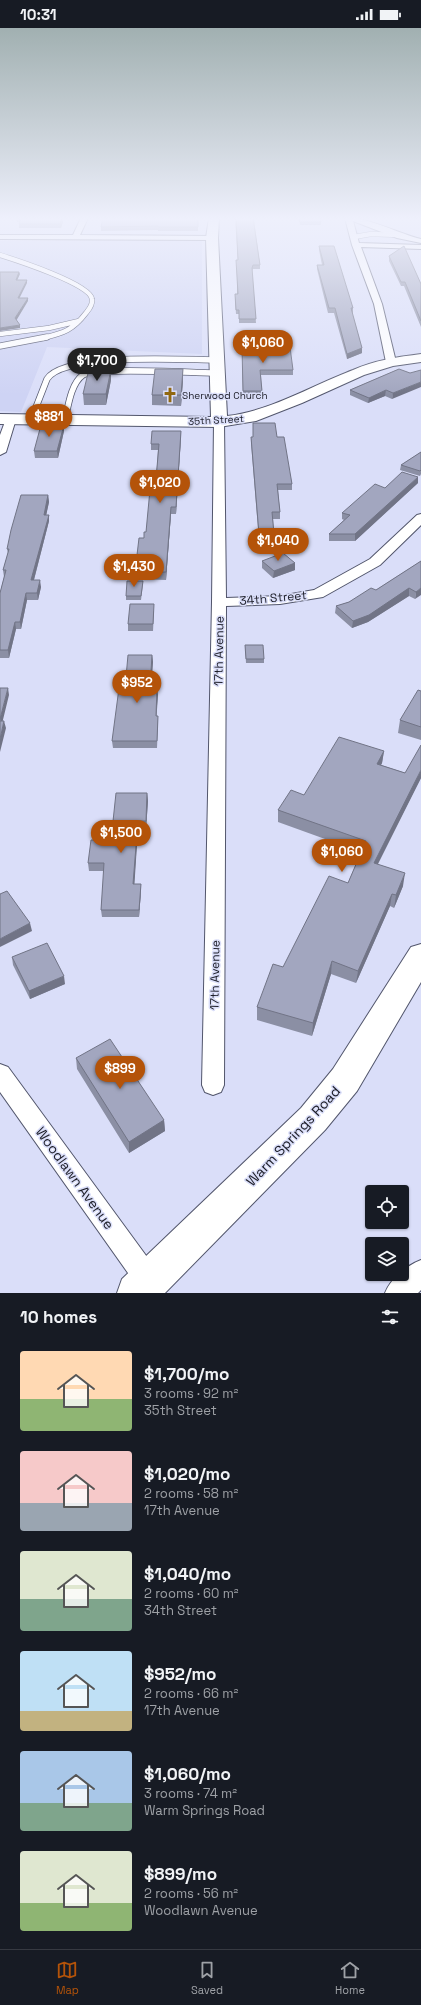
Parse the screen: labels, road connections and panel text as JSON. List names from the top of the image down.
{
  "streets": {
    "street": [
      "35th Street",
      "34th Street",
      "17th Avenue",
      "Warm Springs Road",
      "Woodlawn Avenue"
    ]
  },
  "crossings": [
    ["35th Street", "17th Avenue"],
    ["34th Street", "17th Avenue"],
    ["Warm Springs Road", "Woodlawn Avenue"]
  ],
  "places": {
    "church": ["Sherwood Church"]
  },
  "page": {
    "status": "10:31",
    "price": [
      "$1,060",
      "$1,700",
      "$881",
      "$1,020",
      "$1,040",
      "$1,430",
      "$952",
      "$1,500",
      "$1,060",
      "$899"
    ],
    "heading": "10 homes",
    "list": [
      {
        "name": "$1,700/mo",
        "note": "3 rooms · 92 m² · 35th Street"
      },
      {
        "name": "$1,020/mo",
        "note": "2 rooms · 58 m² · 17th Avenue"
      },
      {
        "name": "$1,040/mo",
        "note": "2 rooms · 60 m² · 34th Street"
      },
      {
        "name": "$952/mo",
        "note": "2 rooms · 66 m² · 17th Avenue"
      },
      {
        "name": "$1,060/mo",
        "note": "3 rooms · 74 m² · Warm Springs Road"
      },
      {
        "name": "$899/mo",
        "note": "2 rooms · 56 m² · Woodlawn Avenue"
      }
    ],
    "tabs": ["Map", "Saved", "Home"]
  }
}
